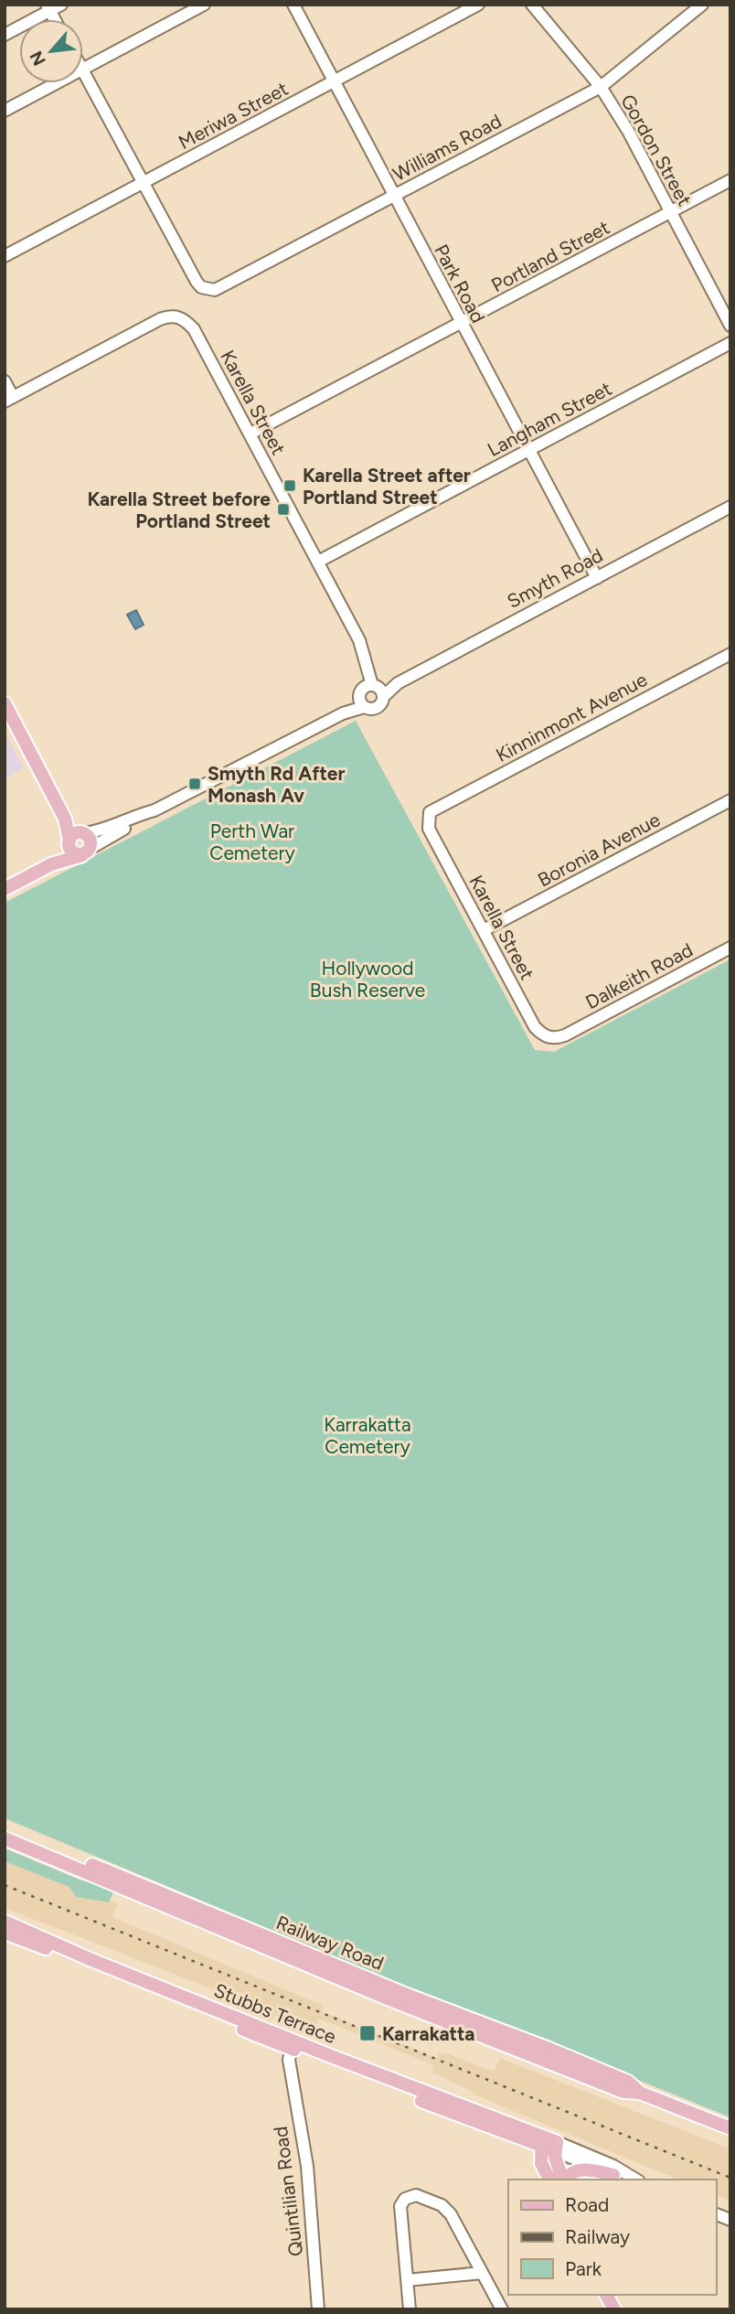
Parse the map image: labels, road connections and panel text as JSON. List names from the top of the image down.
{
  "streets": {
    "main road": ["Railway Road", "Stubbs Terrace"],
    "street": [
      "Meriwa Street",
      "Williams Road",
      "Gordon Street",
      "Portland Street",
      "Park Road",
      "Karella Street",
      "Langham Street",
      "Smyth Road",
      "Kinninmont Avenue",
      "Boronia Avenue",
      "Dalkeith Road",
      "Quintilian Road"
    ]
  },
  "crossings": [
    ["Meriwa Street", "Williams Road"],
    ["Meriwa Street", "Park Road"],
    ["Williams Road", "Gordon Street"],
    ["Williams Road", "Park Road"],
    ["Gordon Street", "Portland Street"],
    ["Portland Street", "Park Road"],
    ["Portland Street", "Karella Street"],
    ["Park Road", "Langham Street"],
    ["Park Road", "Smyth Road"],
    ["Karella Street", "Langham Street"],
    ["Karella Street", "Smyth Road"],
    ["Karella Street", "Kinninmont Avenue"],
    ["Karella Street", "Boronia Avenue"],
    ["Karella Street", "Dalkeith Road"],
    ["Stubbs Terrace", "Quintilian Road"]
  ],
  "parks": ["Perth War Cemetery", "Hollywood Bush Reserve", "Karrakatta Cemetery"],
  "places": {
    "transit": [
      "Karella Street after Portland Street",
      "Karella Street before Portland Street",
      "Smyth Rd After Monash Av",
      "Karrakatta"
    ]
  },
  "legend": ["Road", "Railway", "Park"],
  "north": "bottom left"
}
